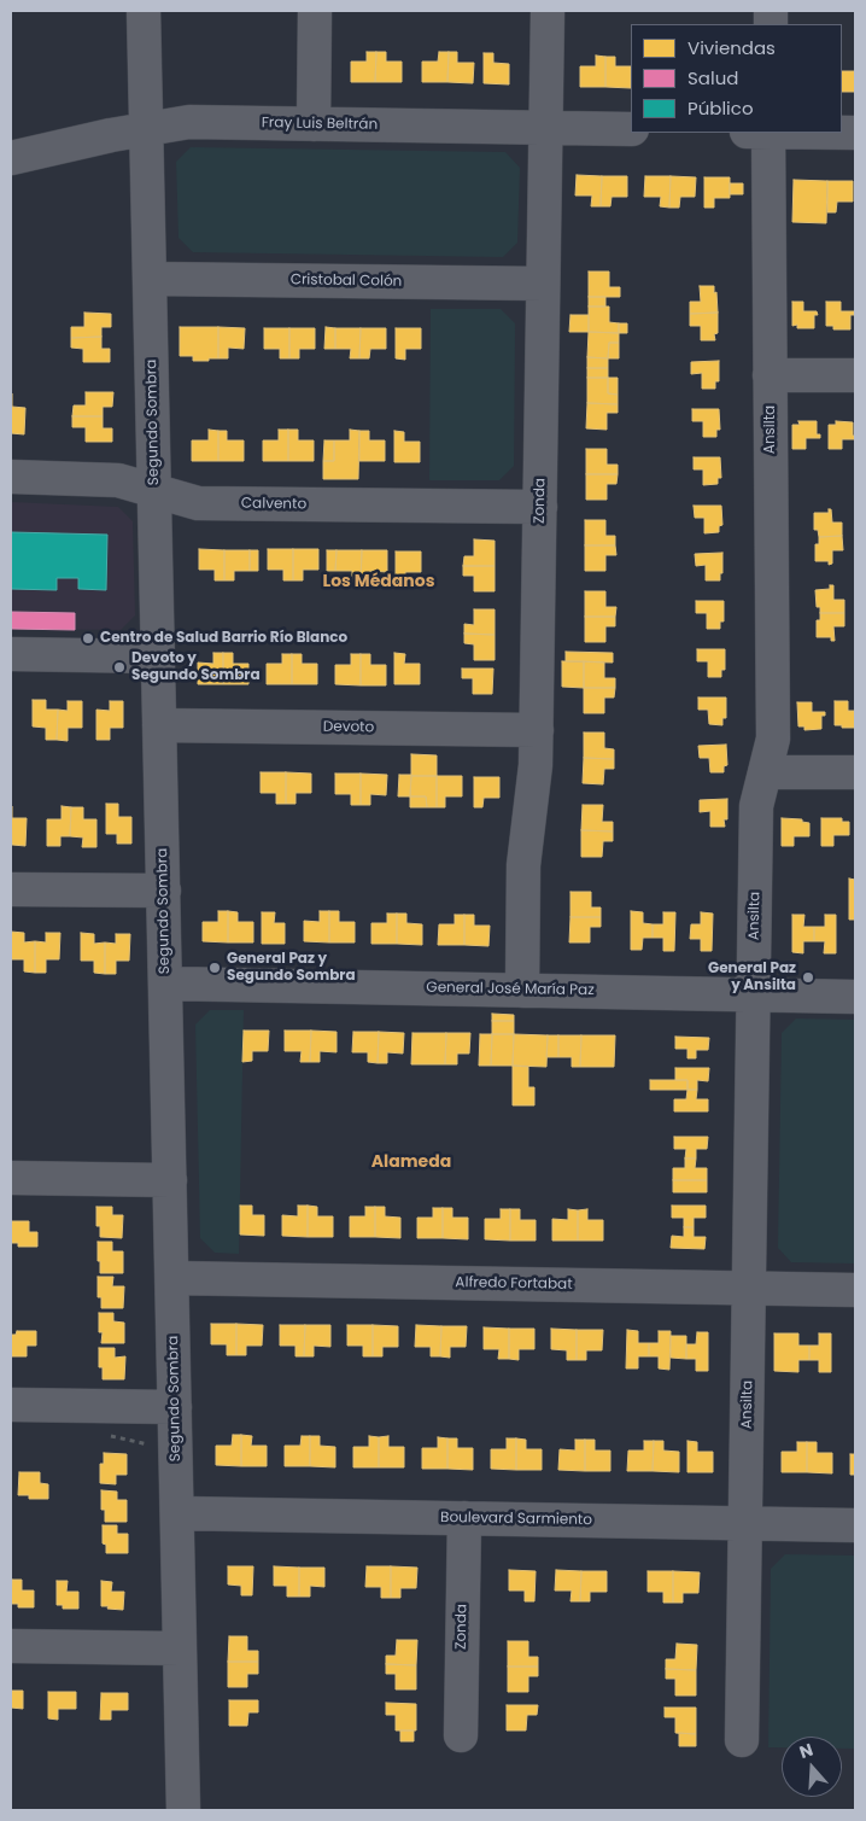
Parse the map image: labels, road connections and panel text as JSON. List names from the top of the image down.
{
  "streets": {
    "street": [
      "Fray Luis Beltrán",
      "Cristobal Colón",
      "Segundo Sombra",
      "Ansilta",
      "Zonda",
      "Calvento",
      "Devoto",
      "General José María Paz",
      "Alfredo Fortabat",
      "Boulevard Sarmiento"
    ]
  },
  "crossings": [
    ["Fray Luis Beltrán", "Segundo Sombra"],
    ["Fray Luis Beltrán", "Zonda"],
    ["Cristobal Colón", "Segundo Sombra"],
    ["Cristobal Colón", "Zonda"],
    ["Segundo Sombra", "Calvento"],
    ["Segundo Sombra", "Devoto"],
    ["Segundo Sombra", "General José María Paz"],
    ["Segundo Sombra", "Alfredo Fortabat"],
    ["Segundo Sombra", "Boulevard Sarmiento"],
    ["Ansilta", "General José María Paz"],
    ["Ansilta", "Alfredo Fortabat"],
    ["Ansilta", "Boulevard Sarmiento"],
    ["Zonda", "Calvento"],
    ["Zonda", "Devoto"],
    ["Zonda", "General José María Paz"],
    ["Zonda", "Boulevard Sarmiento"]
  ],
  "districts": ["Los Médanos", "Alameda"],
  "places": [
    "Centro de Salud Barrio Río Blanco",
    "Devoto y Segundo Sombra",
    "General Paz y Segundo Sombra",
    "General Paz y Ansilta"
  ],
  "legend": ["Viviendas", "Salud", "Público"],
  "north": "top"
}
